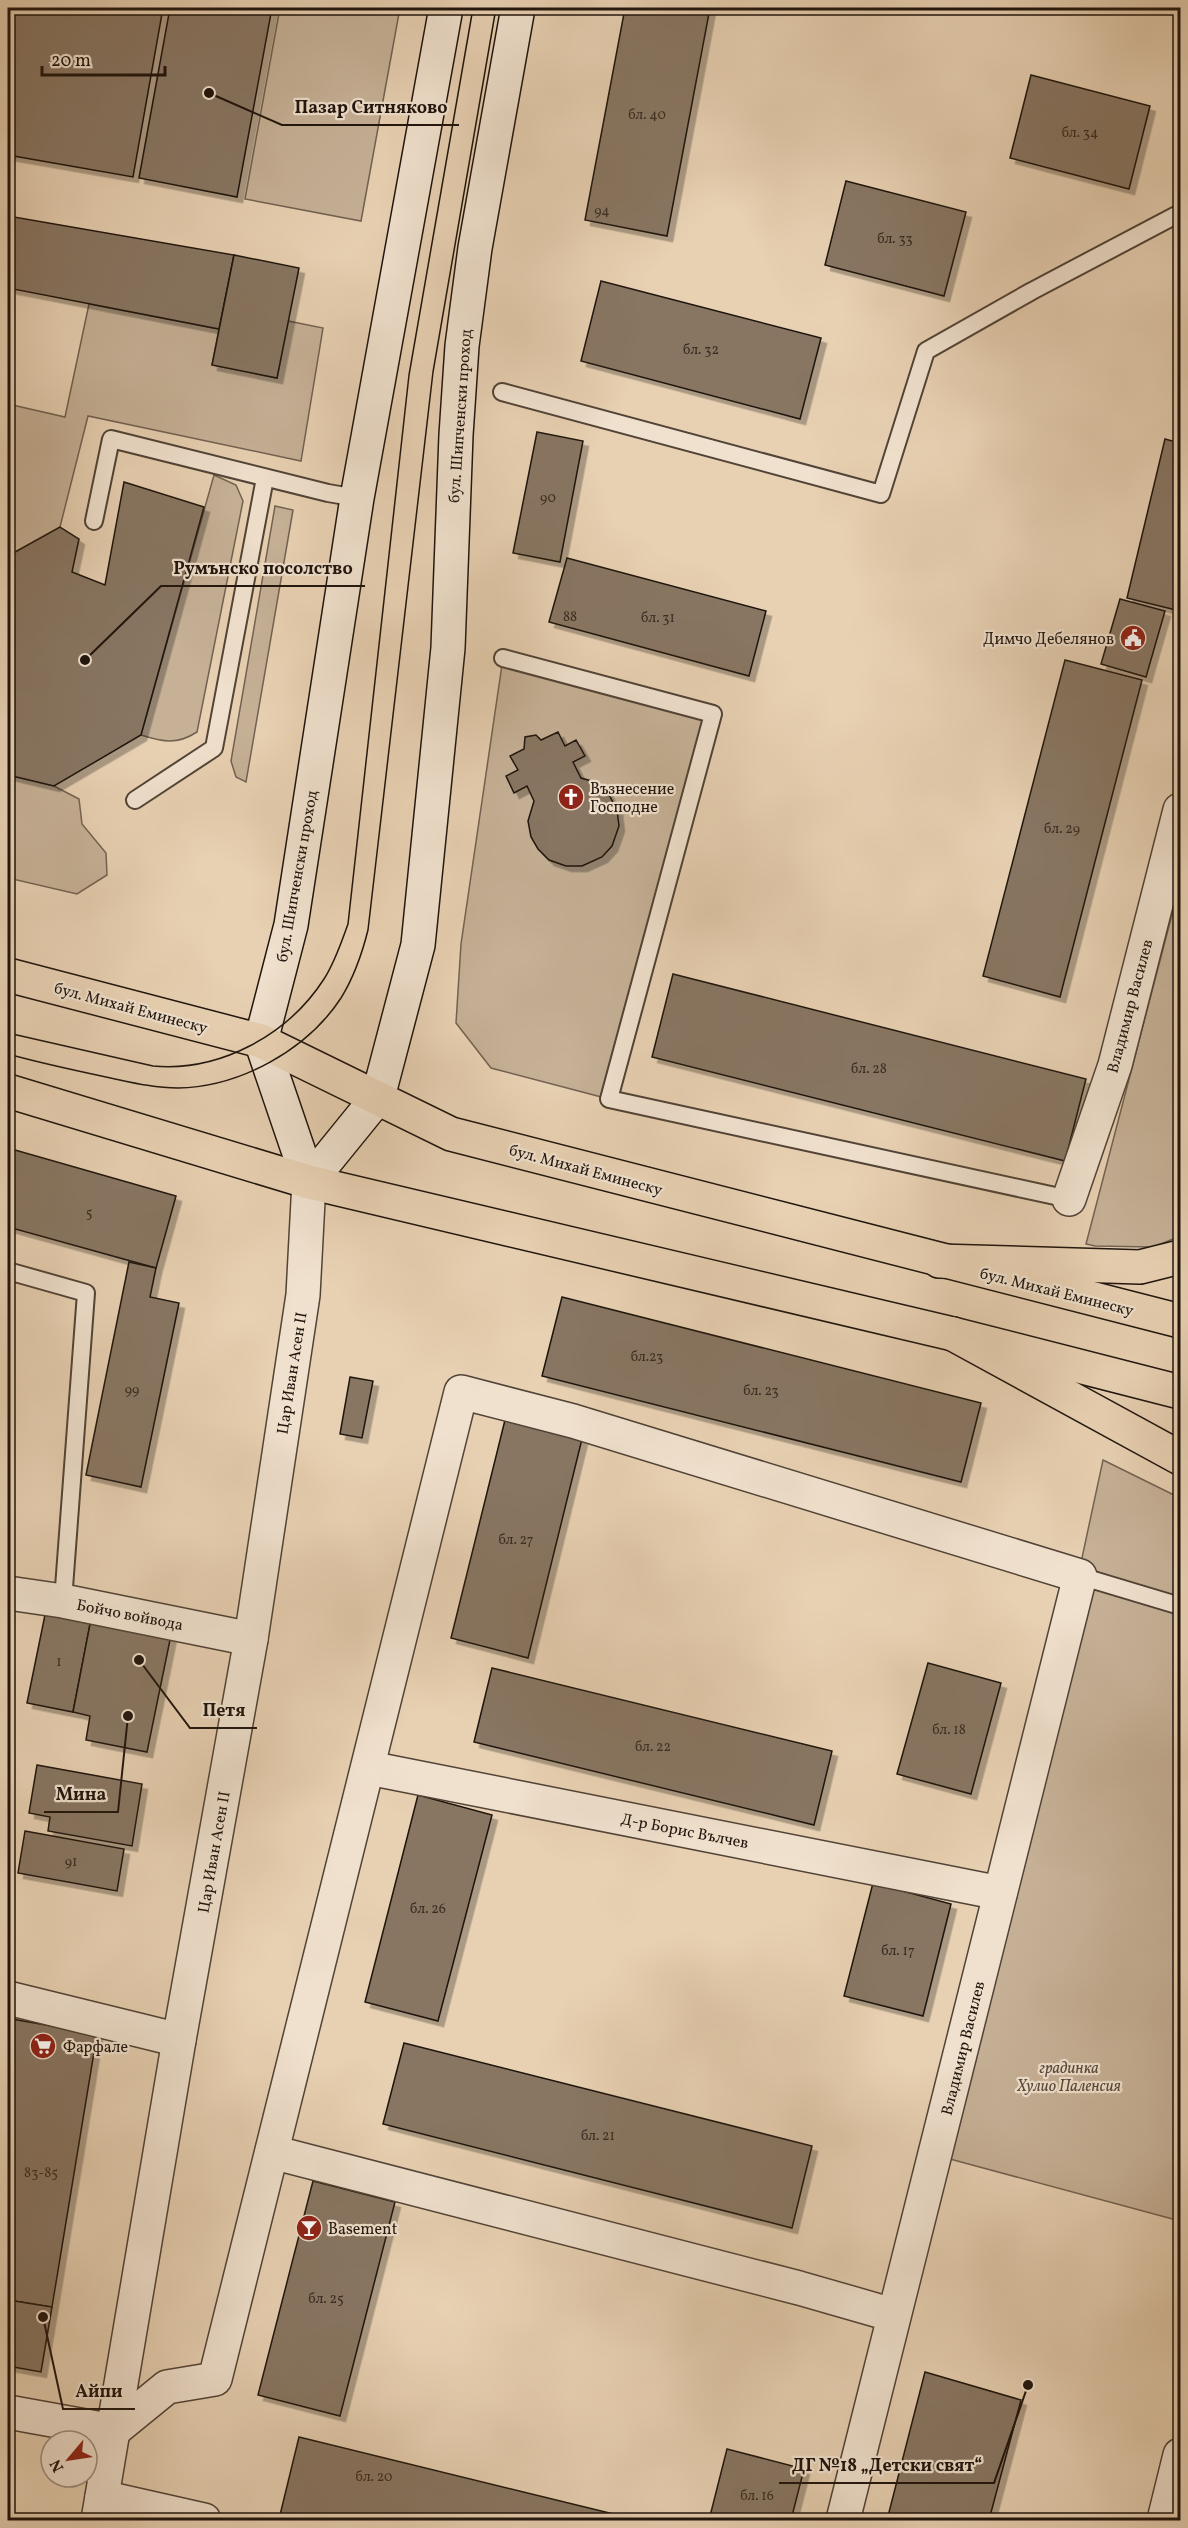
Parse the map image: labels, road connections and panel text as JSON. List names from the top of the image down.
{
  "streets": {
    "main road": ["бул. Михай Еминеску"],
    "street": [
      "бул. Шипченски проход",
      "Владимир Василев",
      "Цар Иван Асен II",
      "Бойчо войвода",
      "Д-р Борис Вълчев"
    ]
  },
  "crossings": [
    ["бул. Шипченски проход", "бул. Михай Еминеску"],
    ["бул. Шипченски проход", "Цар Иван Асен II"],
    ["Владимир Василев", "Д-р Борис Вълчев"],
    ["Цар Иван Асен II", "Бойчо войвода"]
  ],
  "parks": ["градинка Хулио Паленсия"],
  "places": {
    "other": [
      "Пазар Ситняково",
      "Румънско посолство",
      "Петя",
      "Мина",
      "Айпи",
      "ДГ №18 „Детски свят“"
    ],
    "public building": ["Димчо Дебелянов"],
    "church": ["Възнесение Господне"],
    "supermarket": ["Фарфале"],
    "bar": ["Basement"]
  },
  "house_numbers": [
    "бл. 40",
    "бл. 34",
    "94",
    "бл. 33",
    "бл. 32",
    "90",
    "88",
    "бл. 31",
    "бл. 29",
    "бл. 28",
    "5",
    "бл.23",
    "99",
    "бл. 23",
    "бл. 27",
    "1",
    "бл. 18",
    "бл. 22",
    "91",
    "бл. 26",
    "бл. 17",
    "бл. 21",
    "83-85",
    "бл. 25",
    "бл. 20",
    "бл. 16"
  ],
  "scale_bar": "20 m",
  "north": "bottom left"
}
